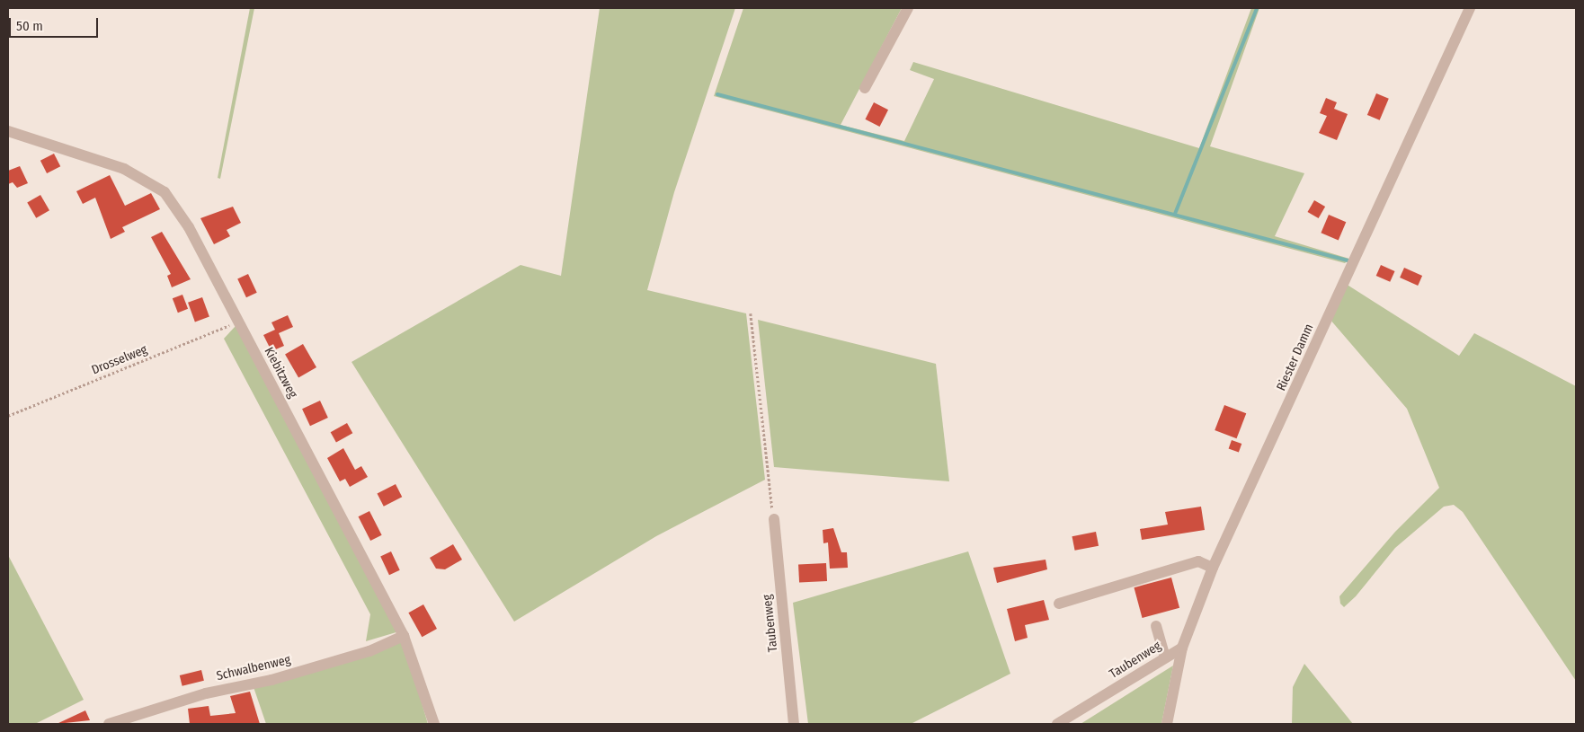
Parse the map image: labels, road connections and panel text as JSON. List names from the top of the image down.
{
  "streets": {
    "street": [
      "Riester Damm",
      "Kiebitzweg",
      "Taubenweg",
      "Schwalbenweg"
    ],
    "path": ["Drosselweg"]
  },
  "crossings": [
    ["Riester Damm", "Taubenweg"],
    ["Drosselweg", "Kiebitzweg"],
    ["Kiebitzweg", "Schwalbenweg"]
  ],
  "scale_bar": "50 m"
}
